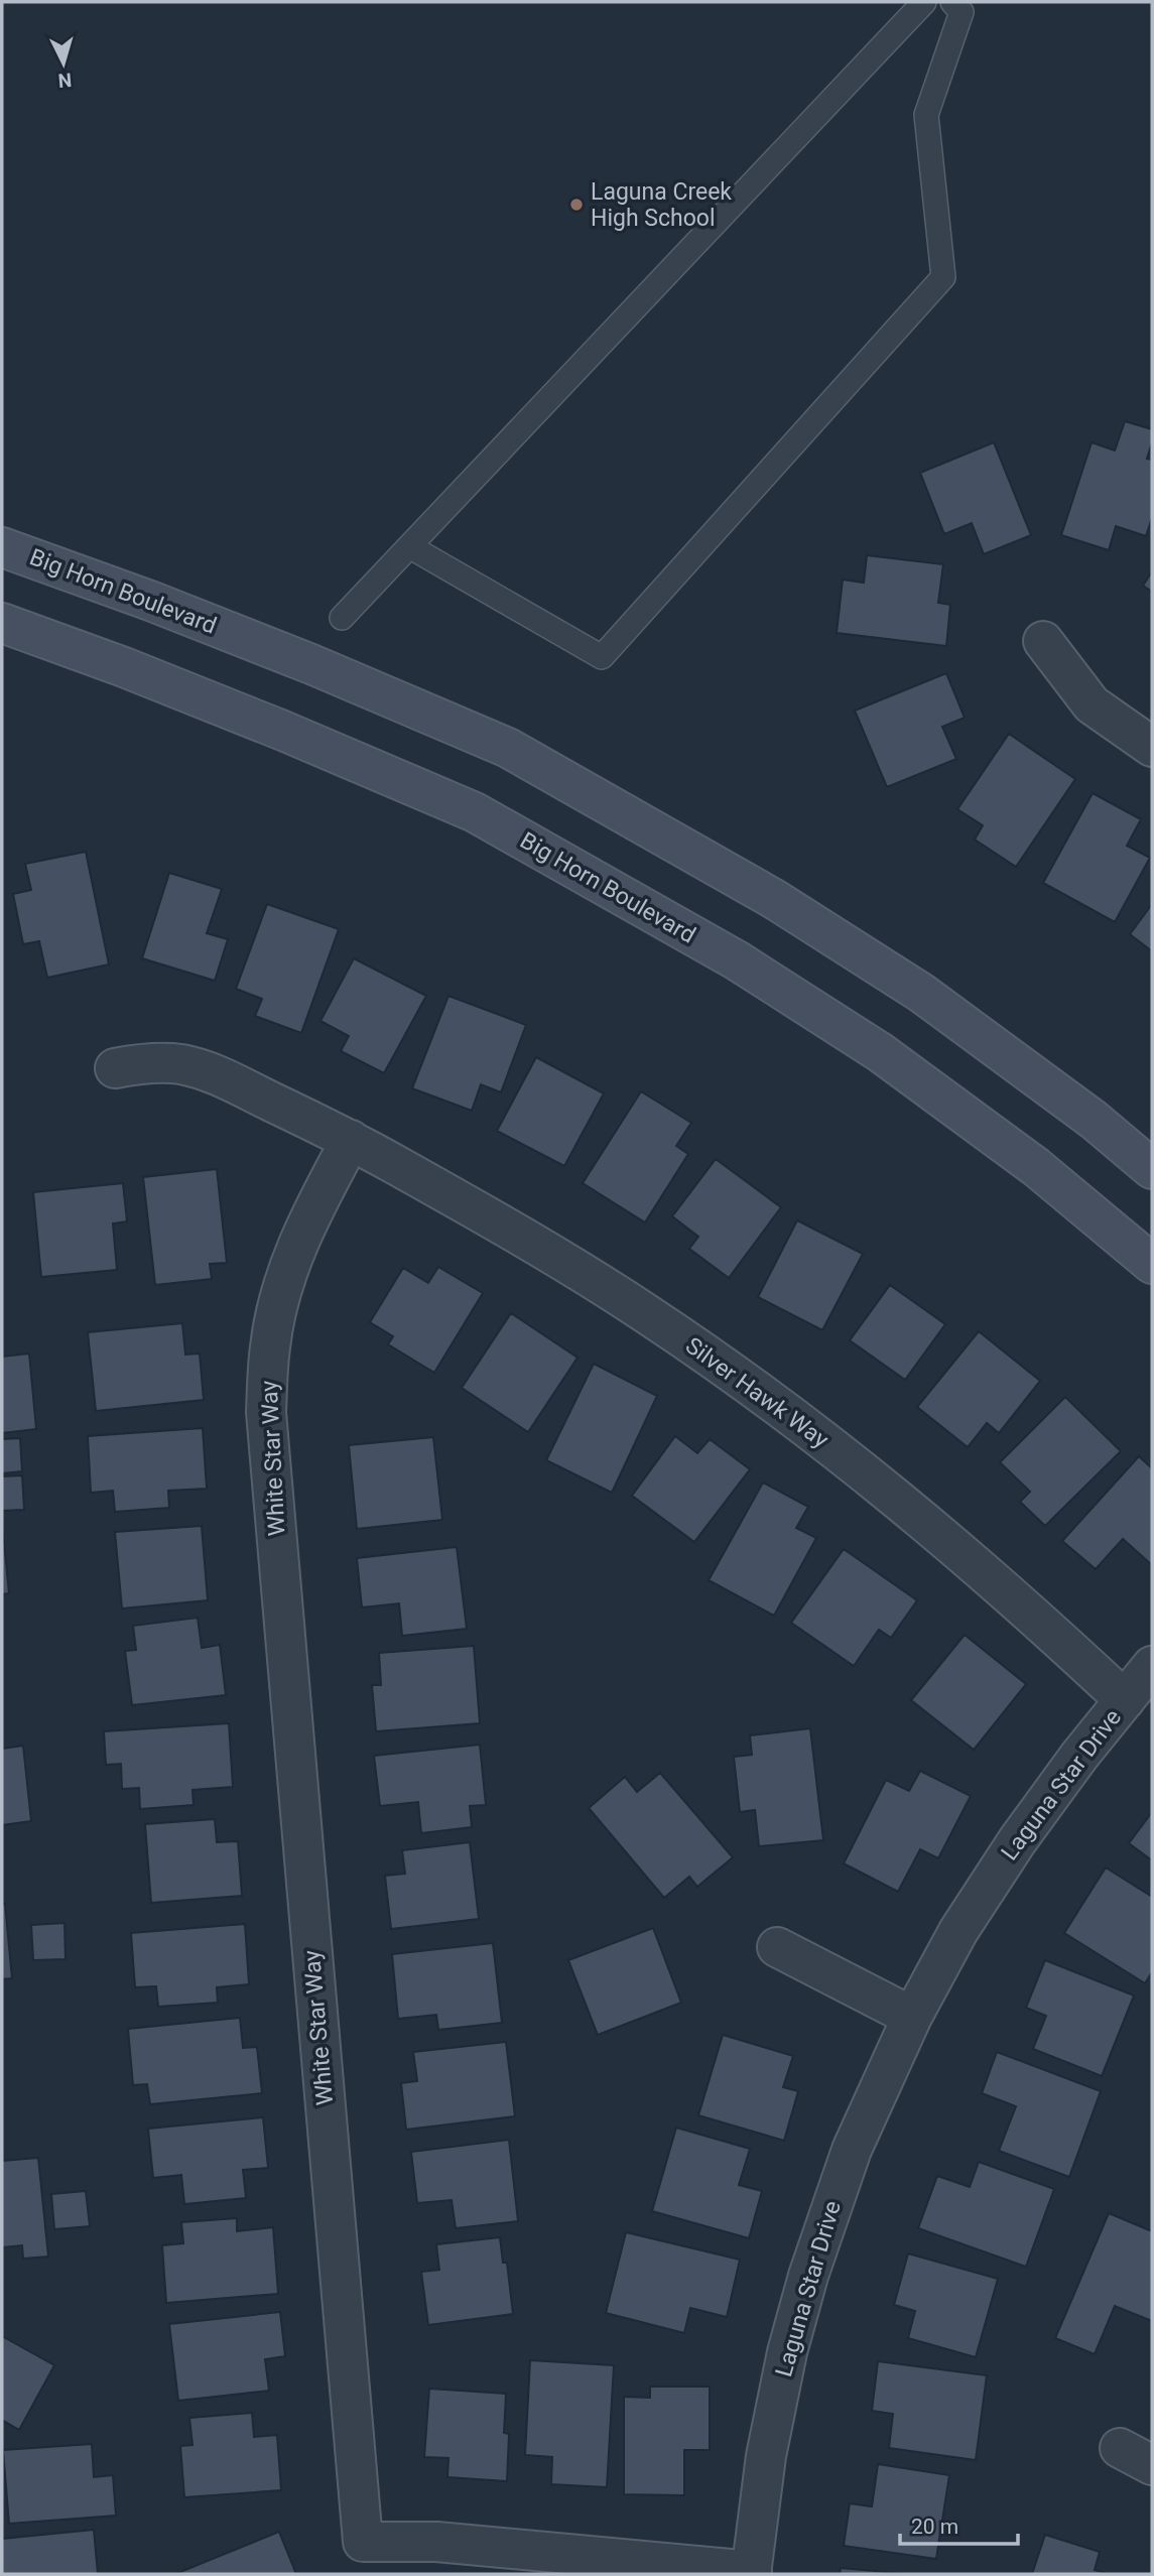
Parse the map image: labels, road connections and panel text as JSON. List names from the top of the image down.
{
  "streets": {
    "main road": ["Big Horn Boulevard"],
    "street": ["Silver Hawk Way", "White Star Way", "Laguna Star Drive"]
  },
  "crossings": [
    ["Silver Hawk Way", "White Star Way"],
    ["Silver Hawk Way", "Laguna Star Drive"],
    ["White Star Way", "Laguna Star Drive"]
  ],
  "places": ["Laguna Creek High School"],
  "scale_bar": "20 m",
  "north": "bottom"
}
